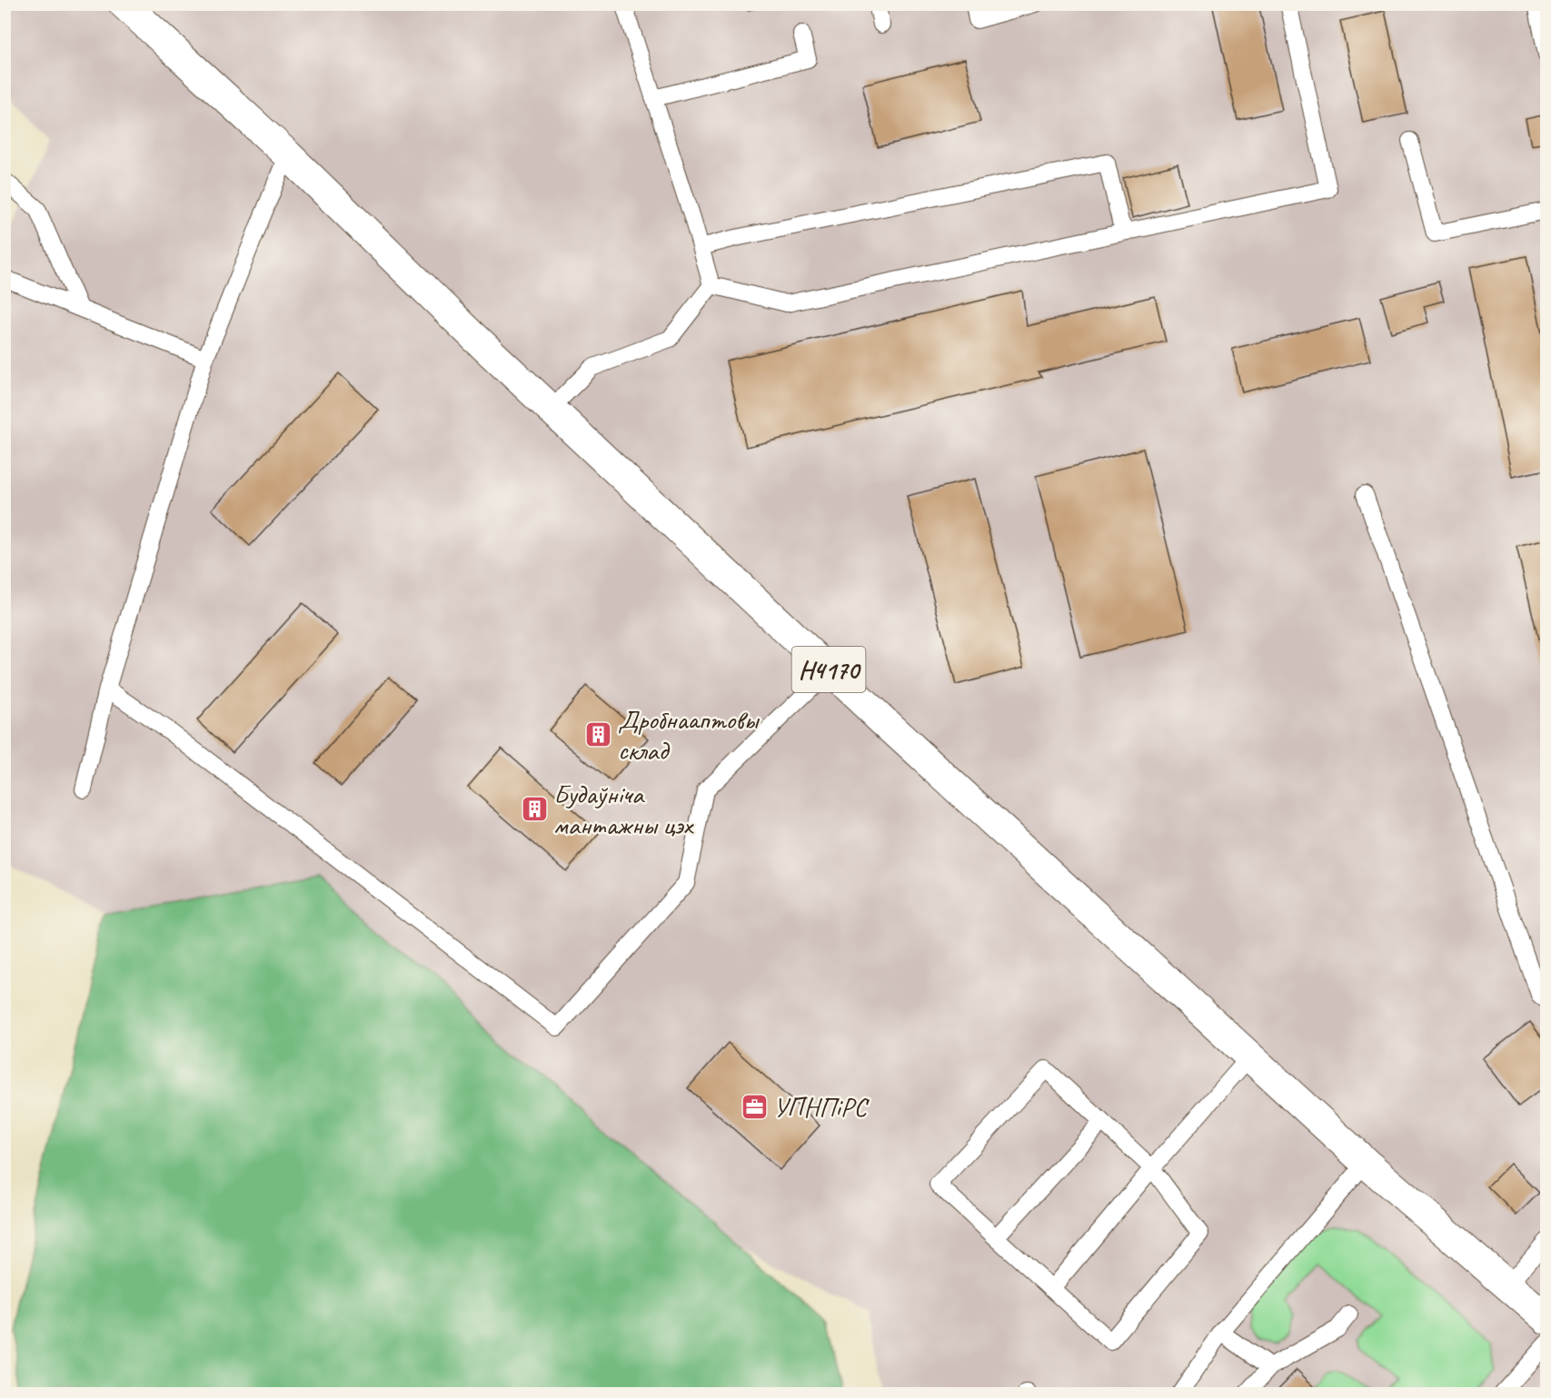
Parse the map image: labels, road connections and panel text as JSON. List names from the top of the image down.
{
  "streets": {
    "main road": ["Н4170"]
  },
  "places": {
    "building": ["Дробнааптовы склад", "Будаўніча мантажны цэх"],
    "office": ["УПНПіРС"]
  }
}
